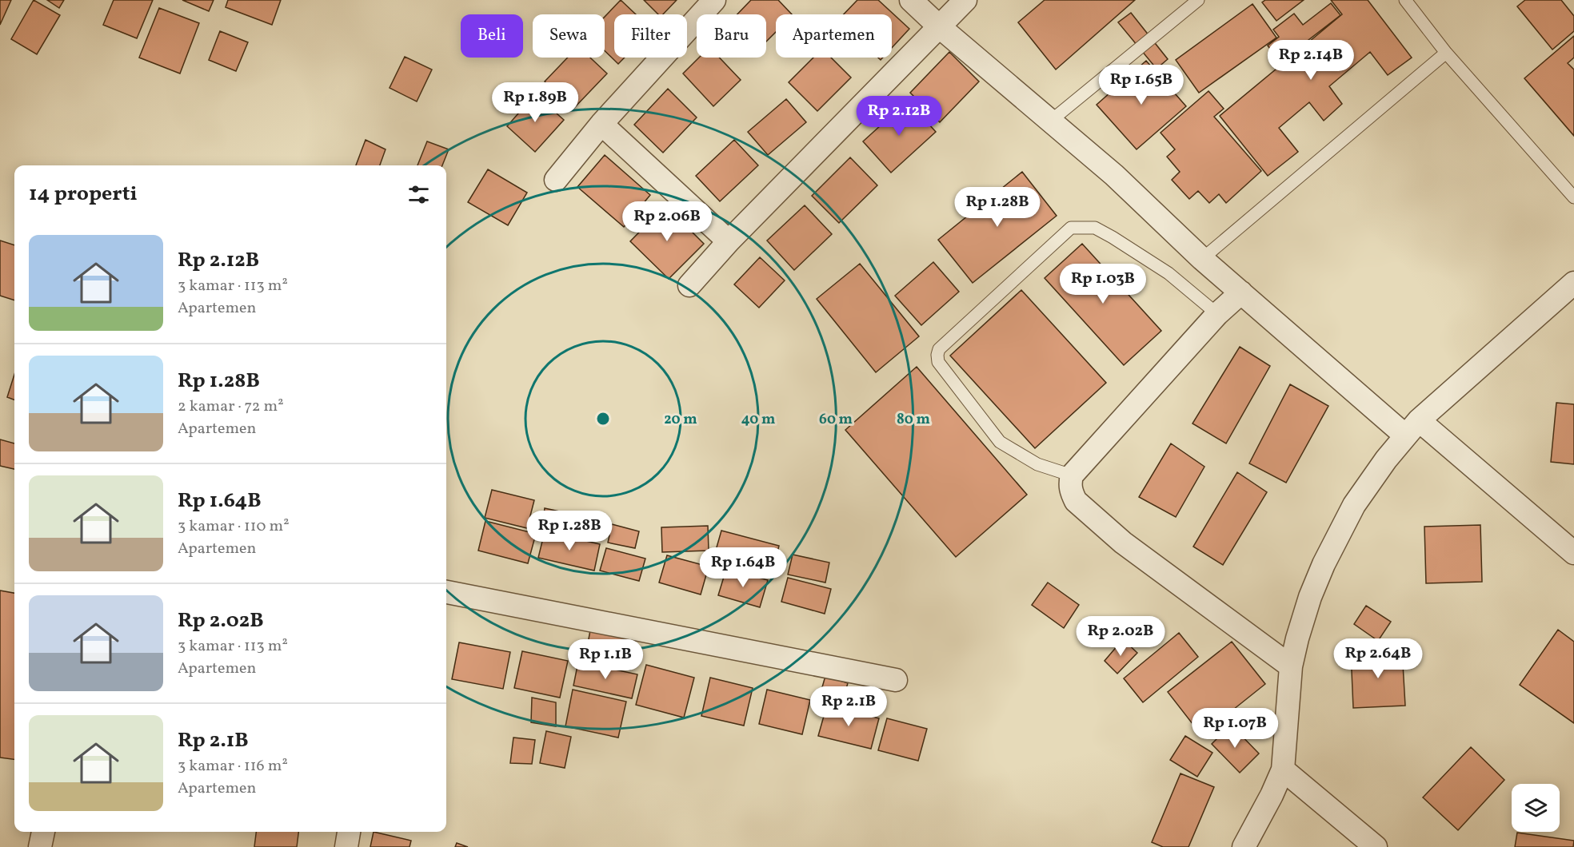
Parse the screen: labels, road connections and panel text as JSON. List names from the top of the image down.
{
  "page": {
    "chip": [
      "Beli",
      "Sewa",
      "Filter",
      "Baru",
      "Apartemen"
    ],
    "price": [
      "Rp 2.14B",
      "Rp 1.65B",
      "Rp 1.89B",
      "Rp 2.12B",
      "Rp 1.28B",
      "Rp 2.06B",
      "Rp 1.03B",
      "Rp 1.28B",
      "Rp 1.64B",
      "Rp 2.02B",
      "Rp 2.64B",
      "Rp 1.1B",
      "Rp 2.1B",
      "Rp 1.07B"
    ],
    "heading": "14 properti",
    "list": [
      {
        "name": "Rp 2.12B",
        "note": "3 kamar · 113 m² · Apartemen"
      },
      {
        "name": "Rp 1.28B",
        "note": "2 kamar · 72 m² · Apartemen"
      },
      {
        "name": "Rp 1.64B",
        "note": "3 kamar · 110 m² · Apartemen"
      },
      {
        "name": "Rp 2.02B",
        "note": "3 kamar · 113 m² · Apartemen"
      },
      {
        "name": "Rp 2.1B",
        "note": "3 kamar · 116 m² · Apartemen"
      }
    ]
  },
  "rings": [
    "20 m",
    "40 m",
    "60 m",
    "80 m"
  ]
}
